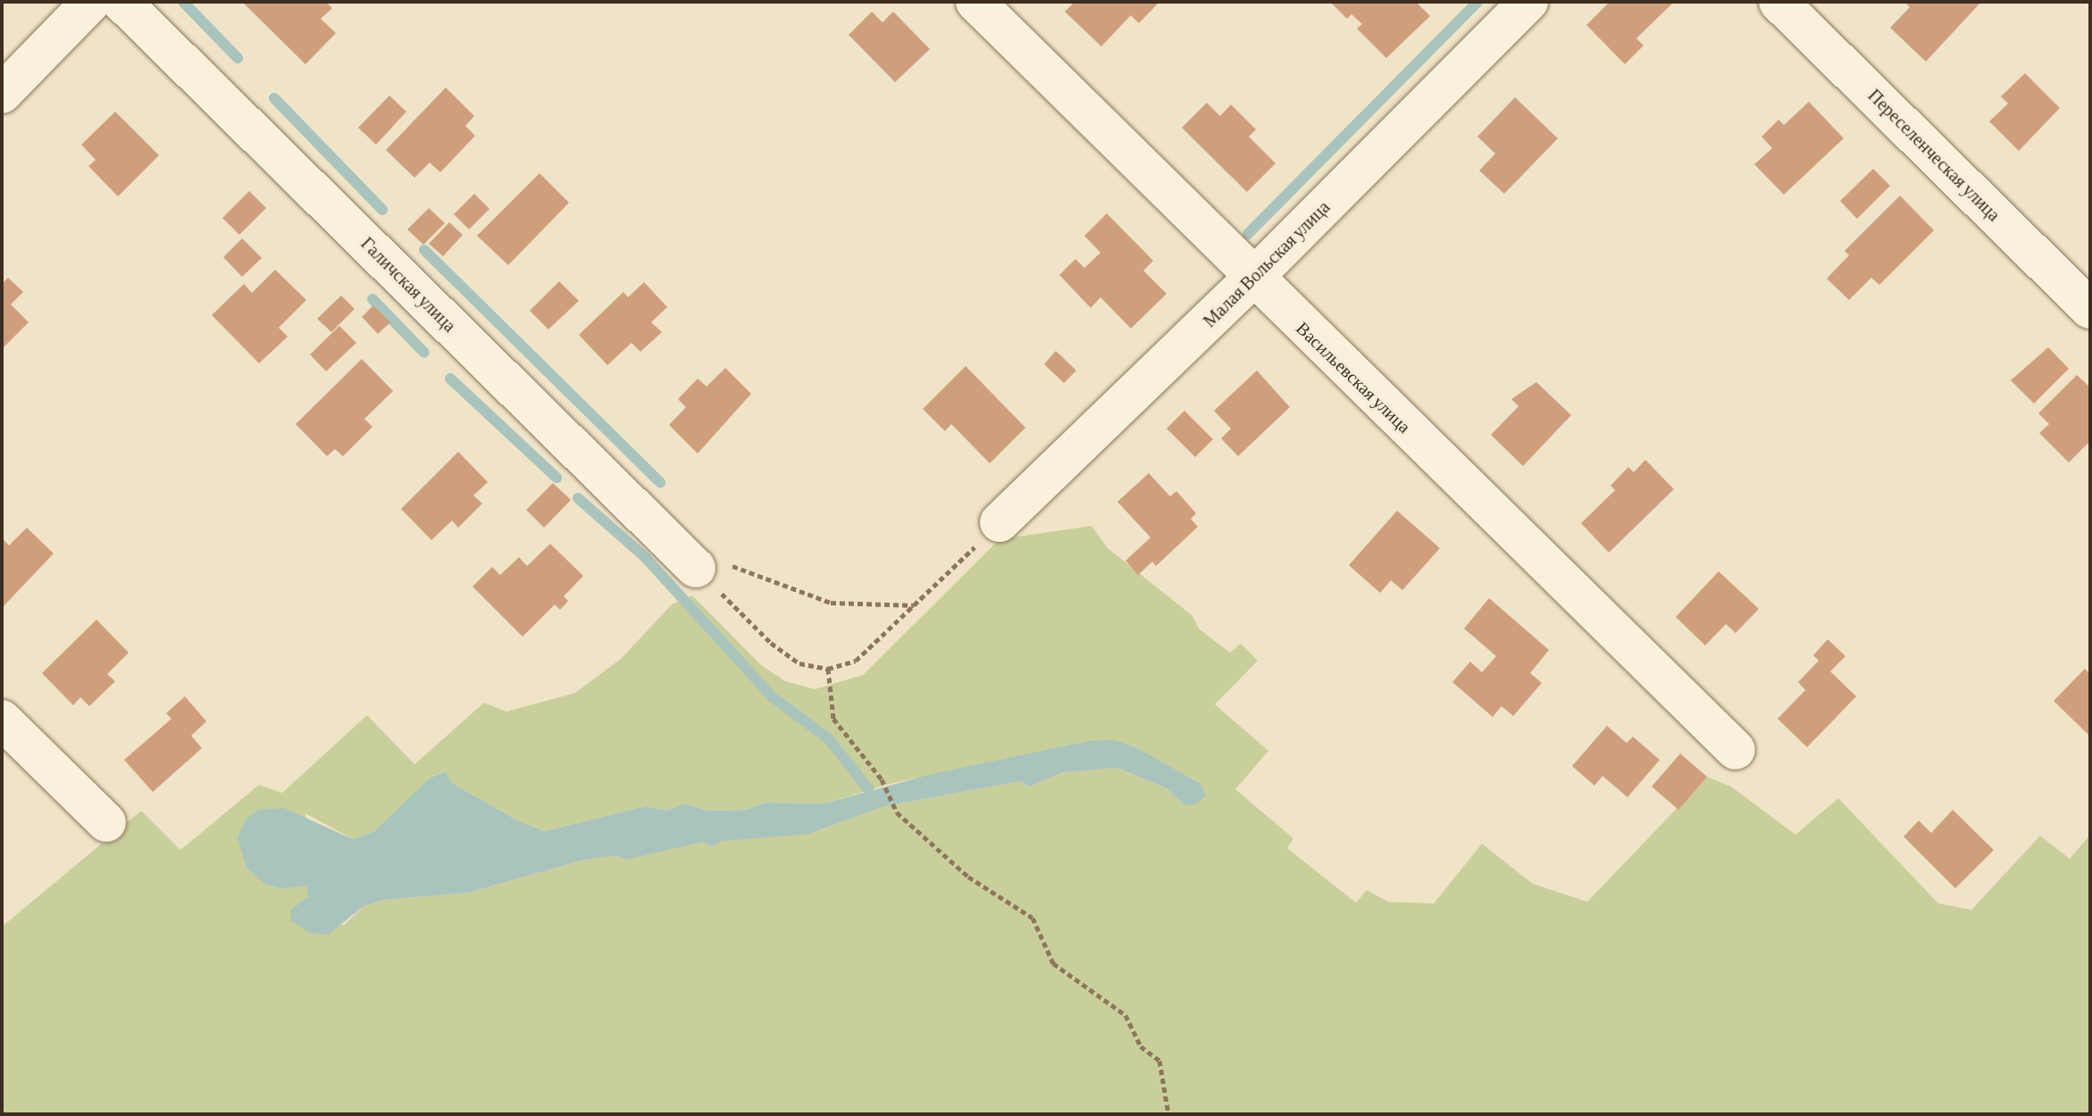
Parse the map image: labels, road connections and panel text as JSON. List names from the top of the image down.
{
  "streets": {
    "street": [
      "Переселенческая улица",
      "Малая Вольская улица",
      "Галичская улица",
      "Васильевская улица"
    ]
  },
  "crossings": [
    ["Малая Вольская улица", "Васильевская улица"]
  ]
}
